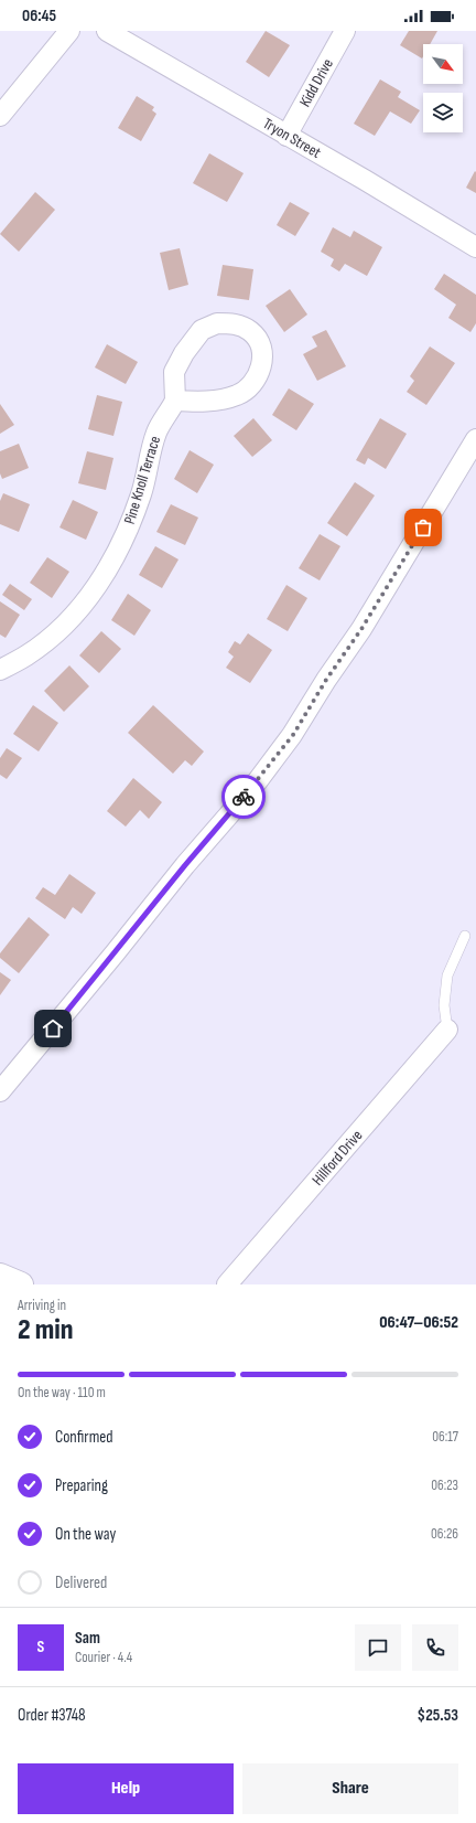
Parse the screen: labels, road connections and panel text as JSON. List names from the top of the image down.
{
  "streets": {
    "street": [
      "Kidd Drive",
      "Tryon Street",
      "Pine Knoll Terrace",
      "Hillford Drive"
    ]
  },
  "crossings": [
    ["Kidd Drive", "Tryon Street"]
  ],
  "north": "bottom right",
  "page": {
    "status": "06:45",
    "heading": ["2 min", "Arriving in", "06:47–06:52"],
    "panel": [
      "Sam",
      "Courier · 4.4",
      "Order #3748",
      "$25.53"
    ],
    "bar": "On the way · 110 m",
    "list": [
      ["Confirmed", "06:17"],
      ["Preparing", "06:23"],
      ["On the way", "06:26"],
      "Delivered"
    ],
    "round": "S",
    "buttons": ["Help", "Share"]
  }
}
